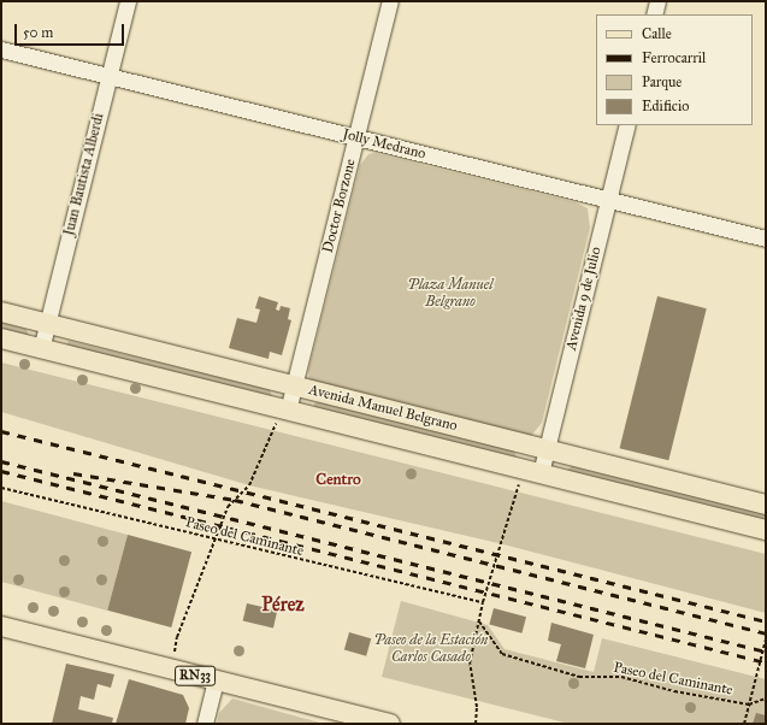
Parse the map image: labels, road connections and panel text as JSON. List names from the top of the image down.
{
  "streets": {
    "main road": ["Avenida Manuel Belgrano", "RN33"],
    "street": [
      "Jolly Medrano",
      "Juan Bautista Alberdi",
      "Doctor Borzone",
      "Avenida 9 de Julio"
    ],
    "path": ["Paseo del Caminante"]
  },
  "crossings": [
    ["Jolly Medrano", "Juan Bautista Alberdi"],
    ["Jolly Medrano", "Doctor Borzone"],
    ["Jolly Medrano", "Avenida 9 de Julio"],
    ["Juan Bautista Alberdi", "Avenida Manuel Belgrano"],
    ["Doctor Borzone", "Avenida Manuel Belgrano"],
    ["Avenida 9 de Julio", "Avenida Manuel Belgrano"]
  ],
  "districts": ["Centro", "Pérez"],
  "parks": ["Plaza Manuel Belgrano", "Paseo de la Estación Carlos Casado"],
  "legend": [
    "Calle",
    "Ferrocarril",
    "Parque",
    "Edificio"
  ],
  "scale_bar": "50 m"
}
